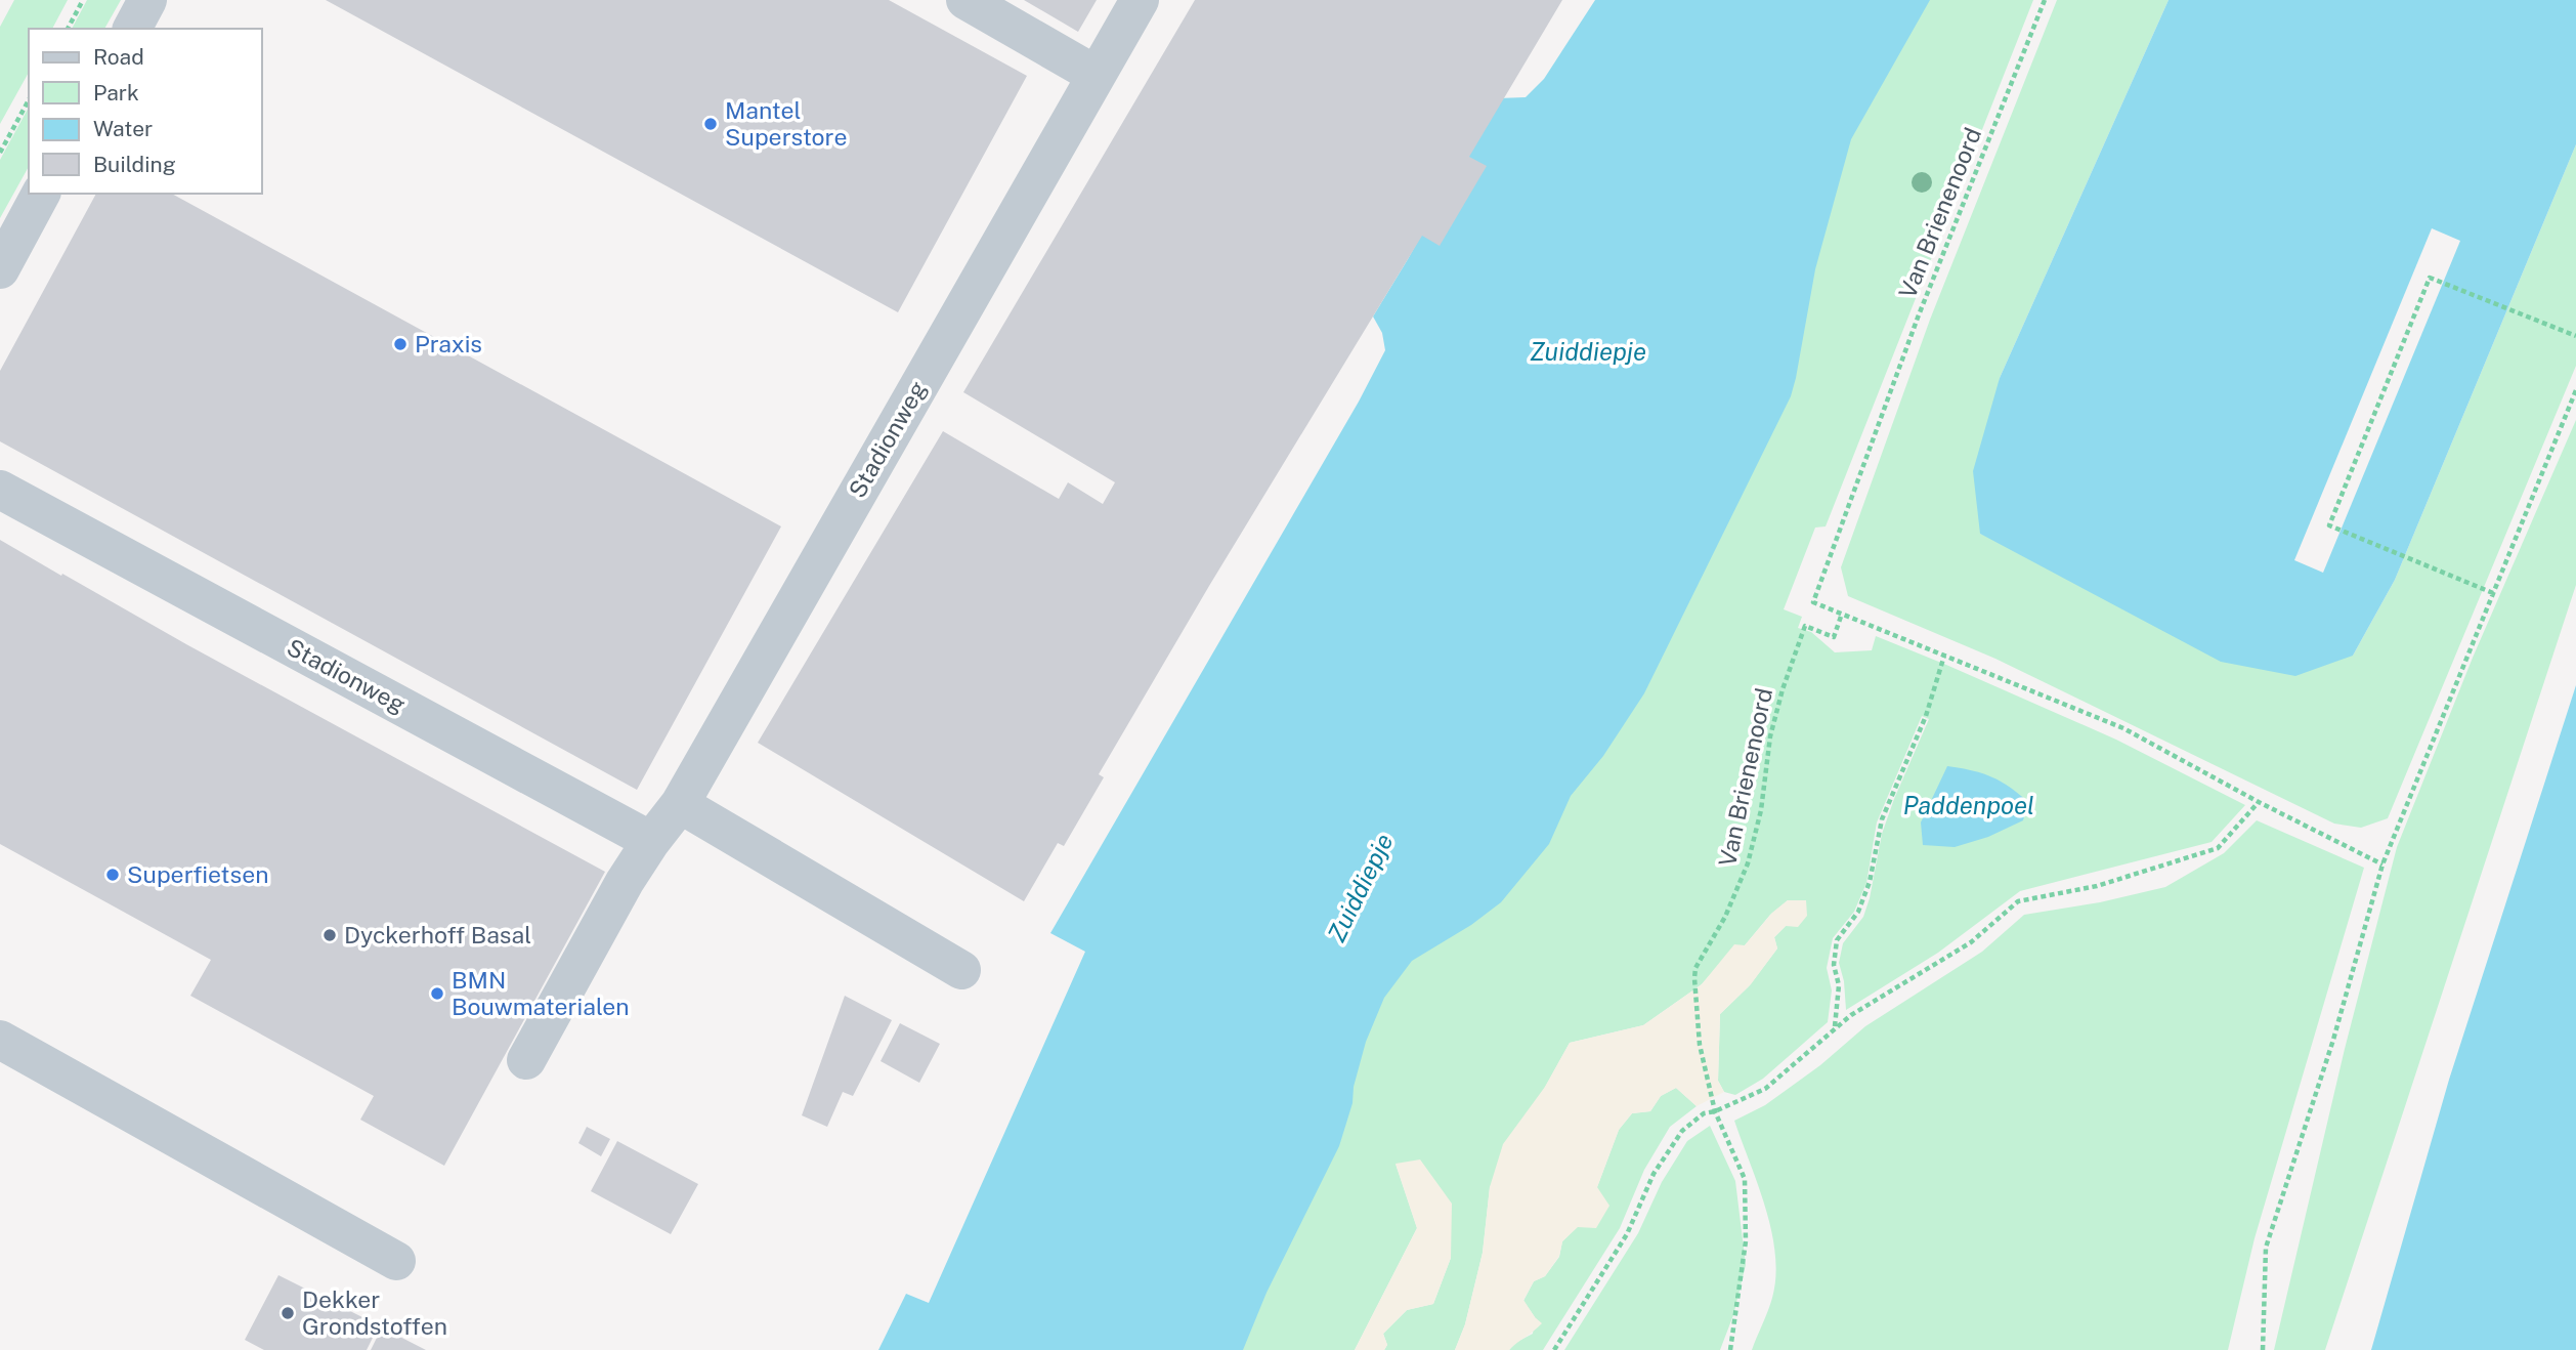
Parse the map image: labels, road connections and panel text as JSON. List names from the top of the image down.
{
  "streets": {
    "street": ["Stadionweg"],
    "path": ["Van Brienenoord"]
  },
  "water": ["Zuiddiepje", "Paddenpoel"],
  "places": [
    "Mantel Superstore",
    "Praxis",
    "Superfietsen",
    "Dyckerhoff Basal",
    "BMN Bouwmaterialen",
    "Dekker Grondstoffen"
  ],
  "legend": [
    "Road",
    "Park",
    "Water",
    "Building"
  ]
}
